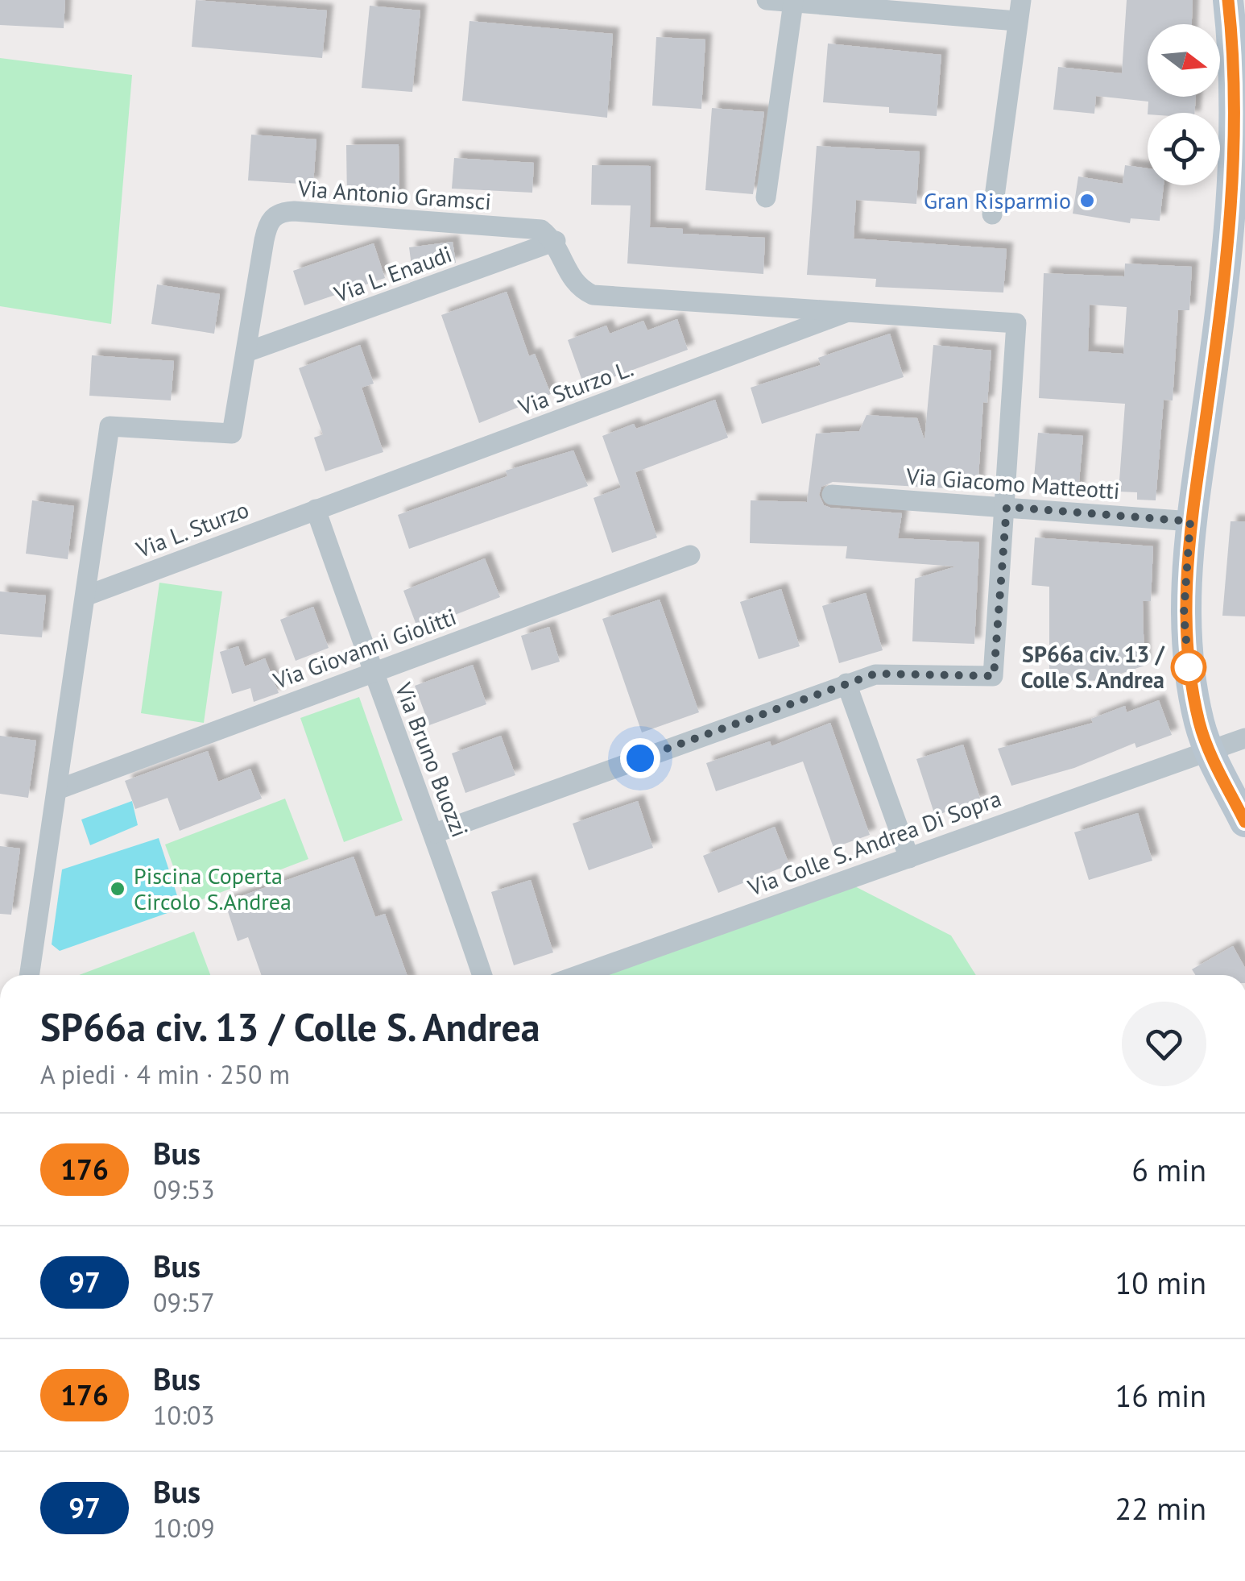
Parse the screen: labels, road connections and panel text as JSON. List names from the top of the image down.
{
  "streets": {
    "street": [
      "Via Antonio Gramsci",
      "Via L. Enaudi",
      "Via Sturzo L.",
      "Via Giacomo Matteotti",
      "Via L. Sturzo",
      "Via Giovanni Giolitti",
      "Via Bruno Buozzi",
      "Via Colle S. Andrea Di Sopra"
    ]
  },
  "crossings": [
    ["Via Antonio Gramsci", "Via L. Enaudi"],
    ["Via Antonio Gramsci", "Via L. Sturzo"],
    ["Via Antonio Gramsci", "Via Giovanni Giolitti"],
    ["Via Sturzo L.", "Via L. Sturzo"],
    ["Via Sturzo L.", "Via Bruno Buozzi"],
    ["Via L. Sturzo", "Via Bruno Buozzi"],
    ["Via Giovanni Giolitti", "Via Bruno Buozzi"]
  ],
  "places": ["Gran Risparmio", "SP66a civ. 13 / Colle S. Andrea", "Piscina Coperta Circolo S.Andrea"],
  "lines": ["bus line 176"],
  "north": "right",
  "page": {
    "heading": ["SP66a civ. 13 / Colle S. Andrea", "A piedi · 4 min · 250 m"],
    "list": [
      {
        "mark": "176",
        "name": "Bus",
        "note": "09:53",
        "value": "6 min"
      },
      {
        "mark": "97",
        "name": "Bus",
        "note": "09:57",
        "value": "10 min"
      },
      {
        "mark": "176",
        "name": "Bus",
        "note": "10:03",
        "value": "16 min"
      },
      {
        "mark": "97",
        "name": "Bus",
        "note": "10:09",
        "value": "22 min"
      }
    ]
  }
}
